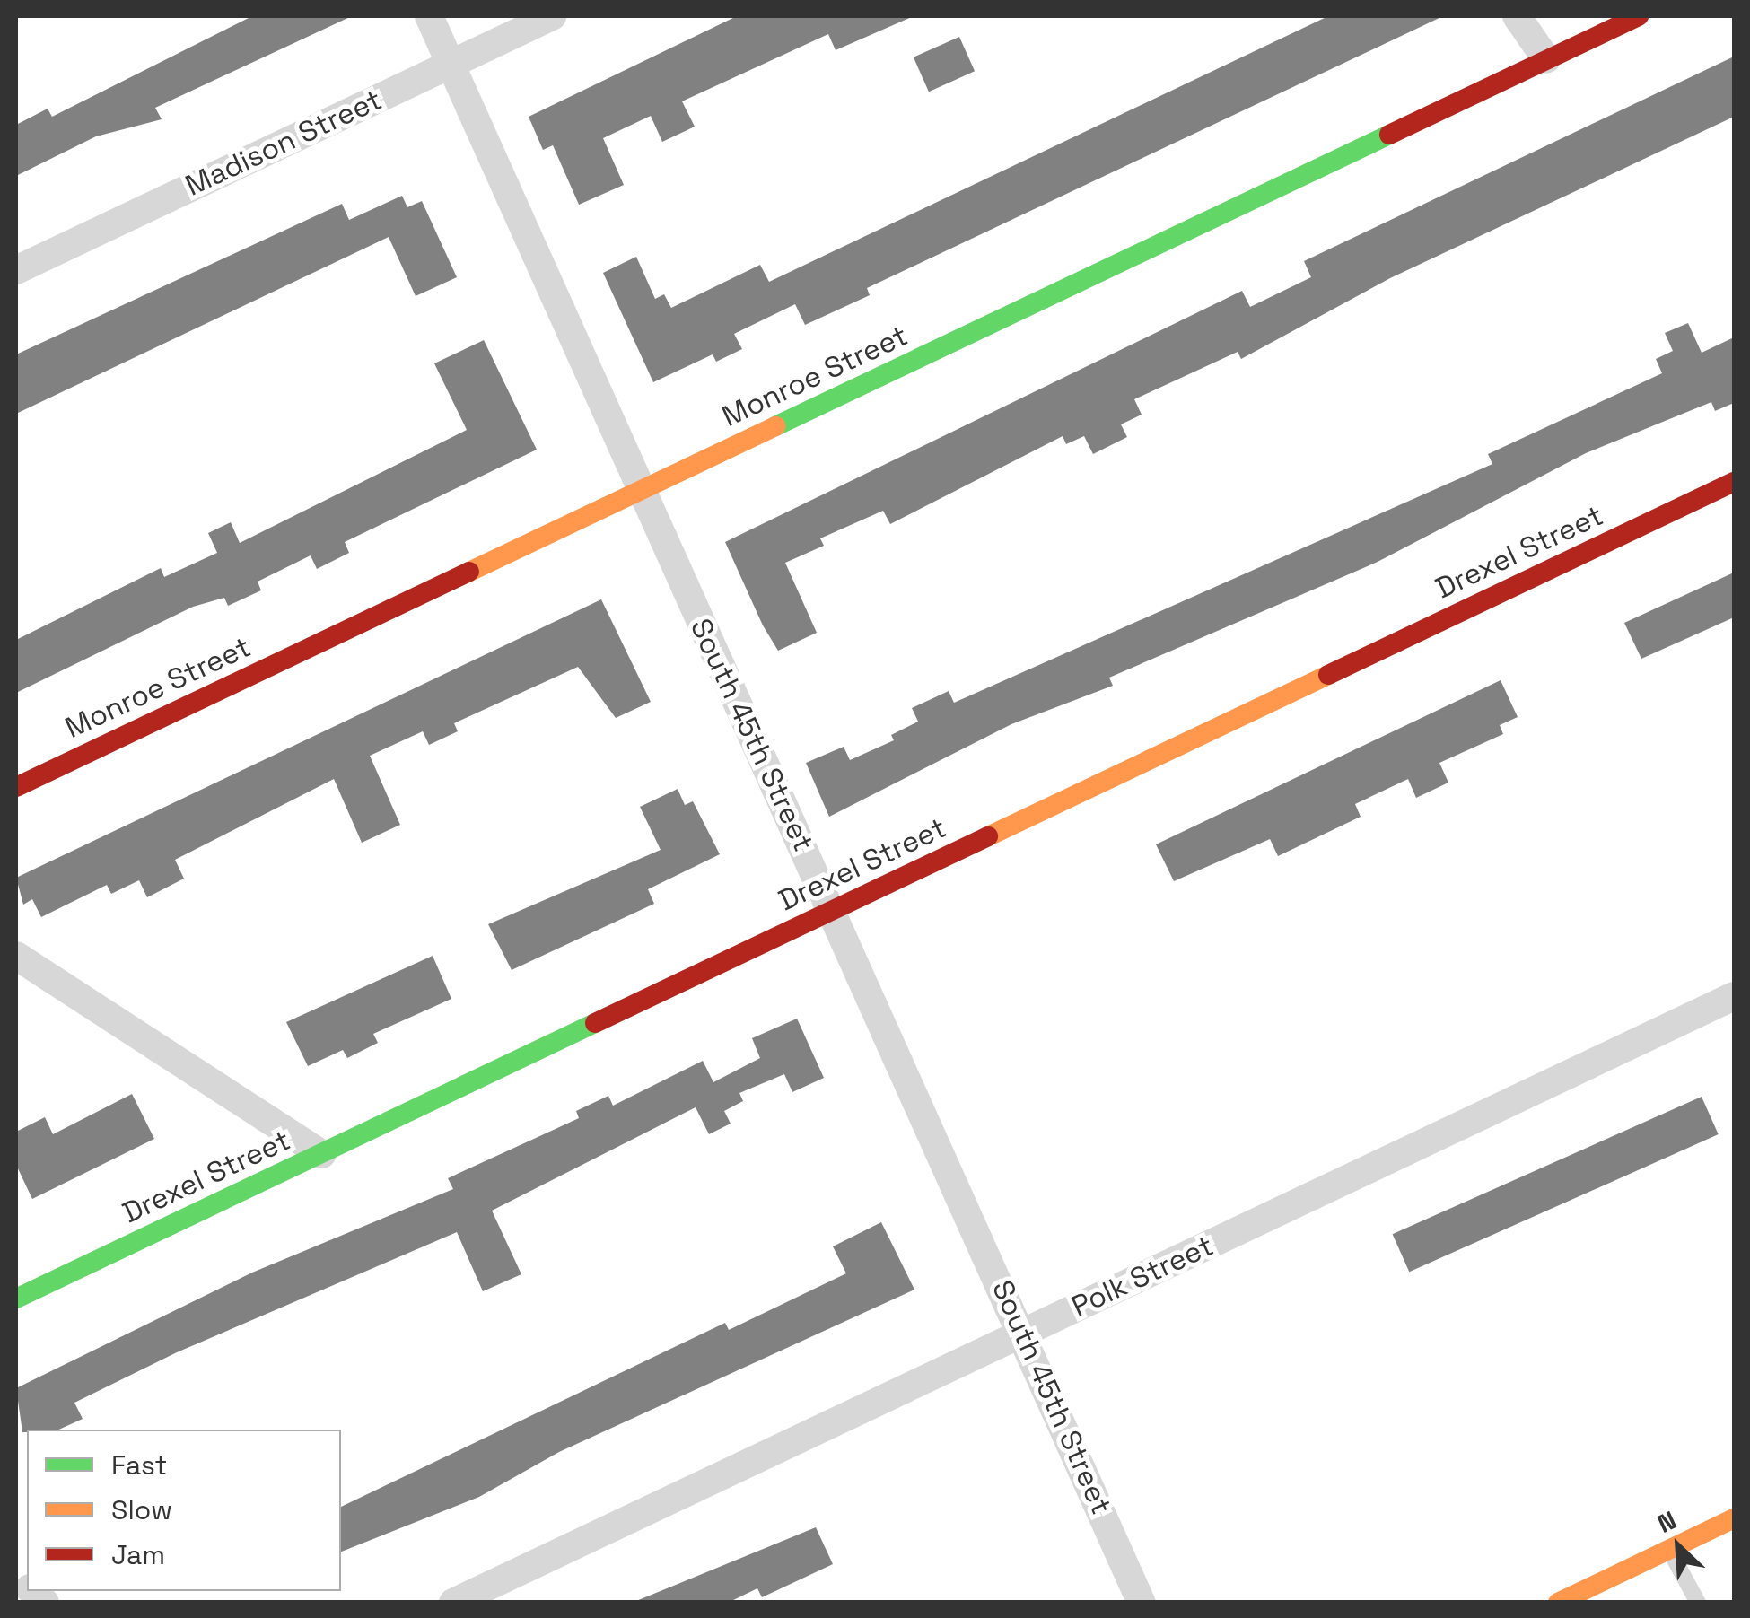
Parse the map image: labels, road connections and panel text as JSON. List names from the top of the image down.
{
  "streets": {
    "street": [
      "Madison Street",
      "Monroe Street",
      "Drexel Street",
      "South 45th Street",
      "Polk Street"
    ]
  },
  "crossings": [
    ["Madison Street", "South 45th Street"],
    ["Monroe Street", "South 45th Street"],
    ["Drexel Street", "South 45th Street"],
    ["South 45th Street", "Polk Street"]
  ],
  "legend": ["Fast", "Slow", "Jam"],
  "north": "top left"
}
